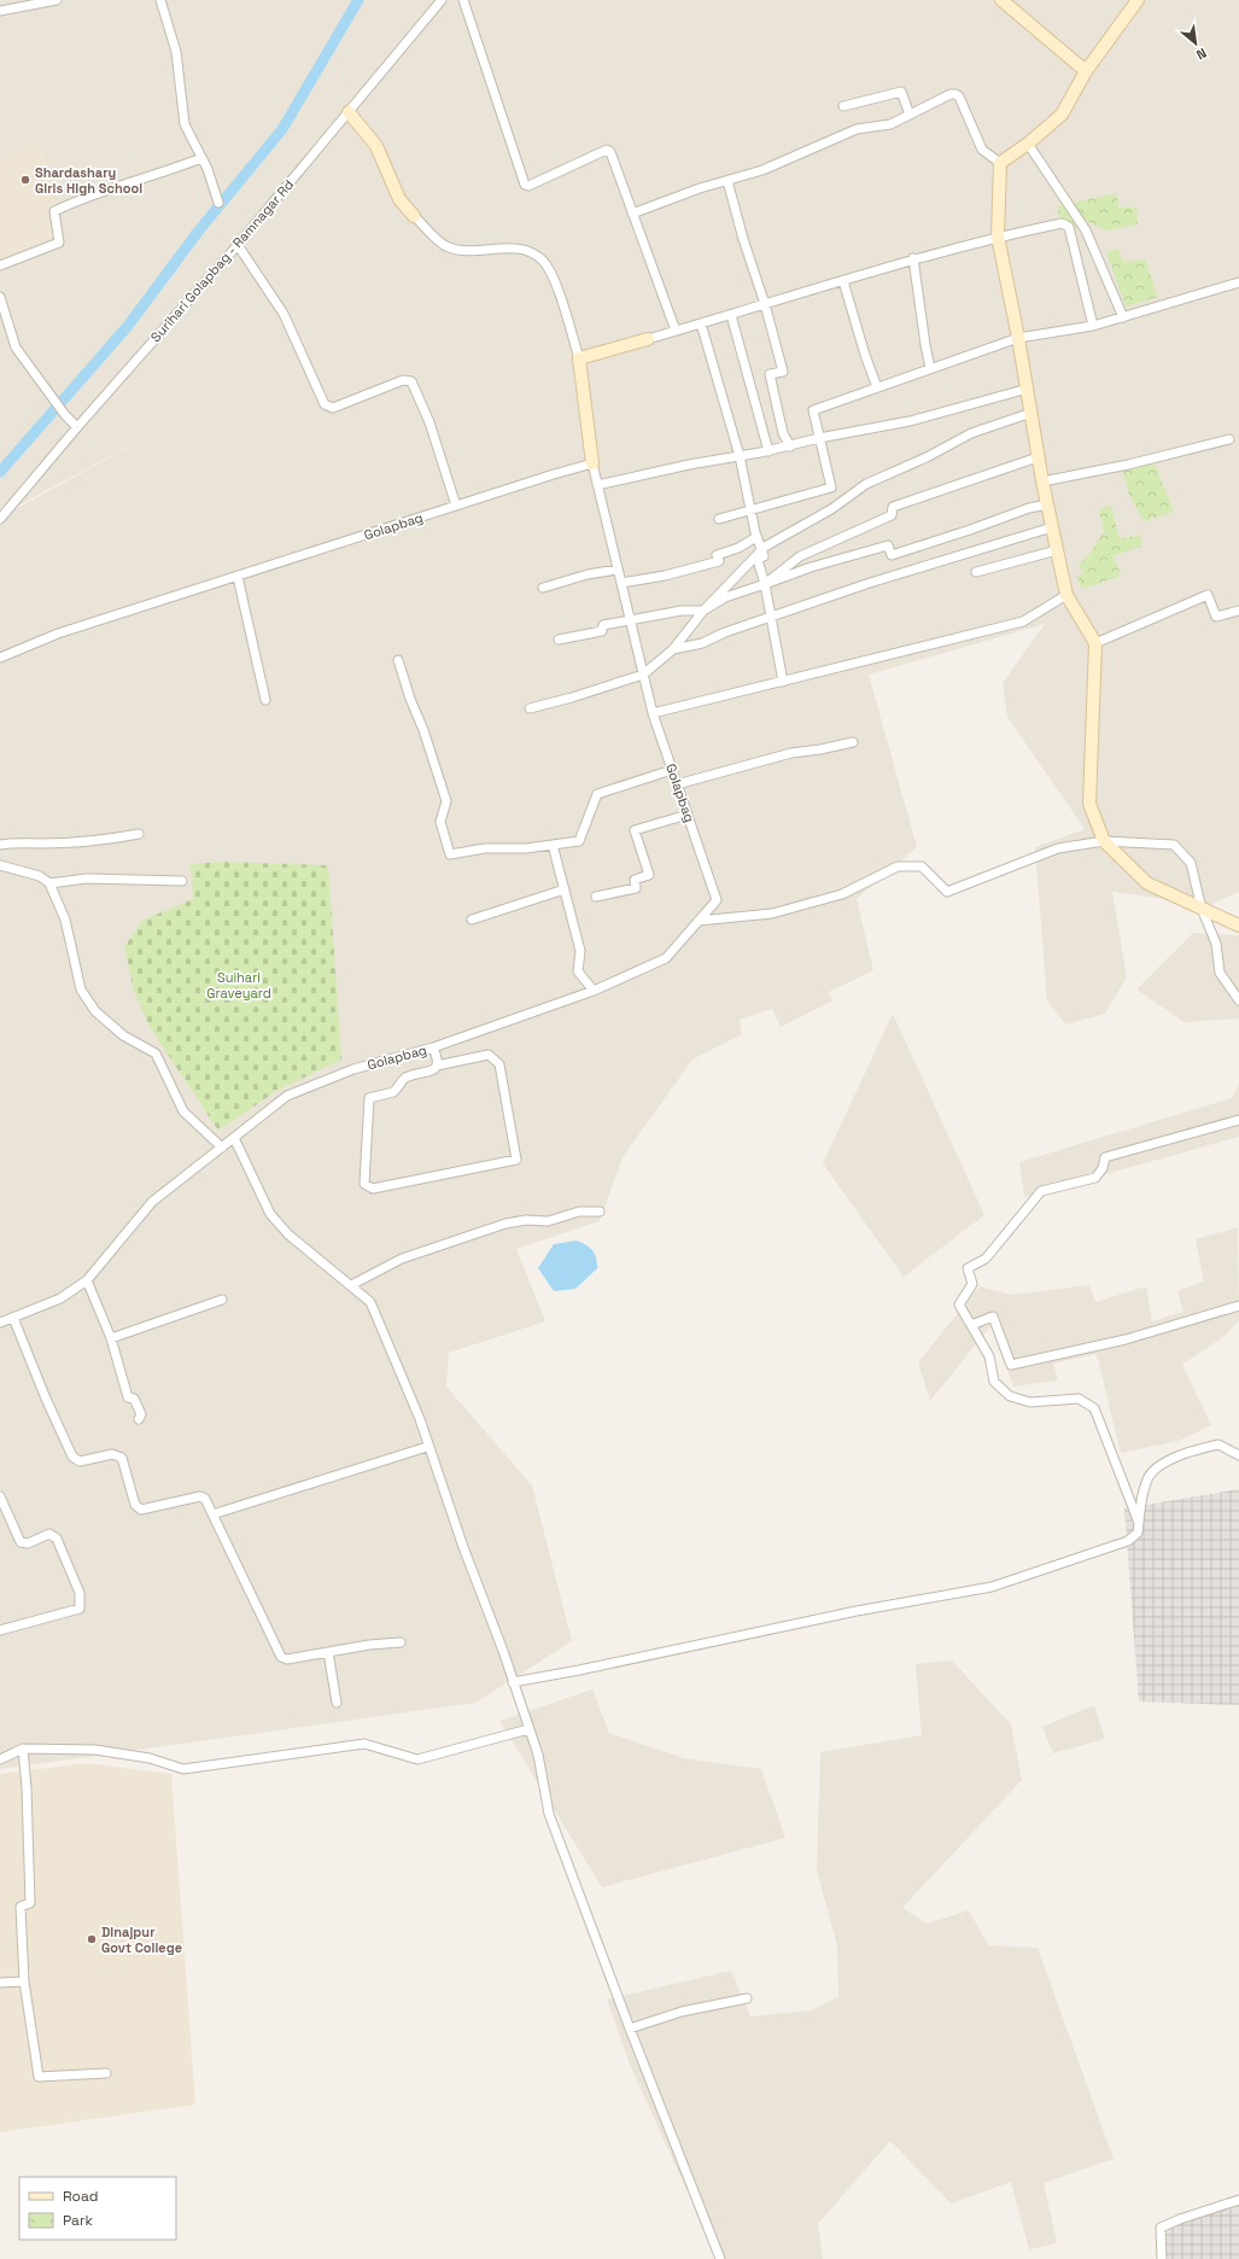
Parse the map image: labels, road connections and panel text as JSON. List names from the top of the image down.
{
  "streets": {
    "street": ["Surihari Golapbag - Ramnagar Rd", "Golapbag"]
  },
  "parks": ["Suihari Graveyard"],
  "places": ["Shardashary Girls High School", "Dinajpur Govt College"],
  "legend": ["Road", "Park"],
  "north": "bottom right"
}
